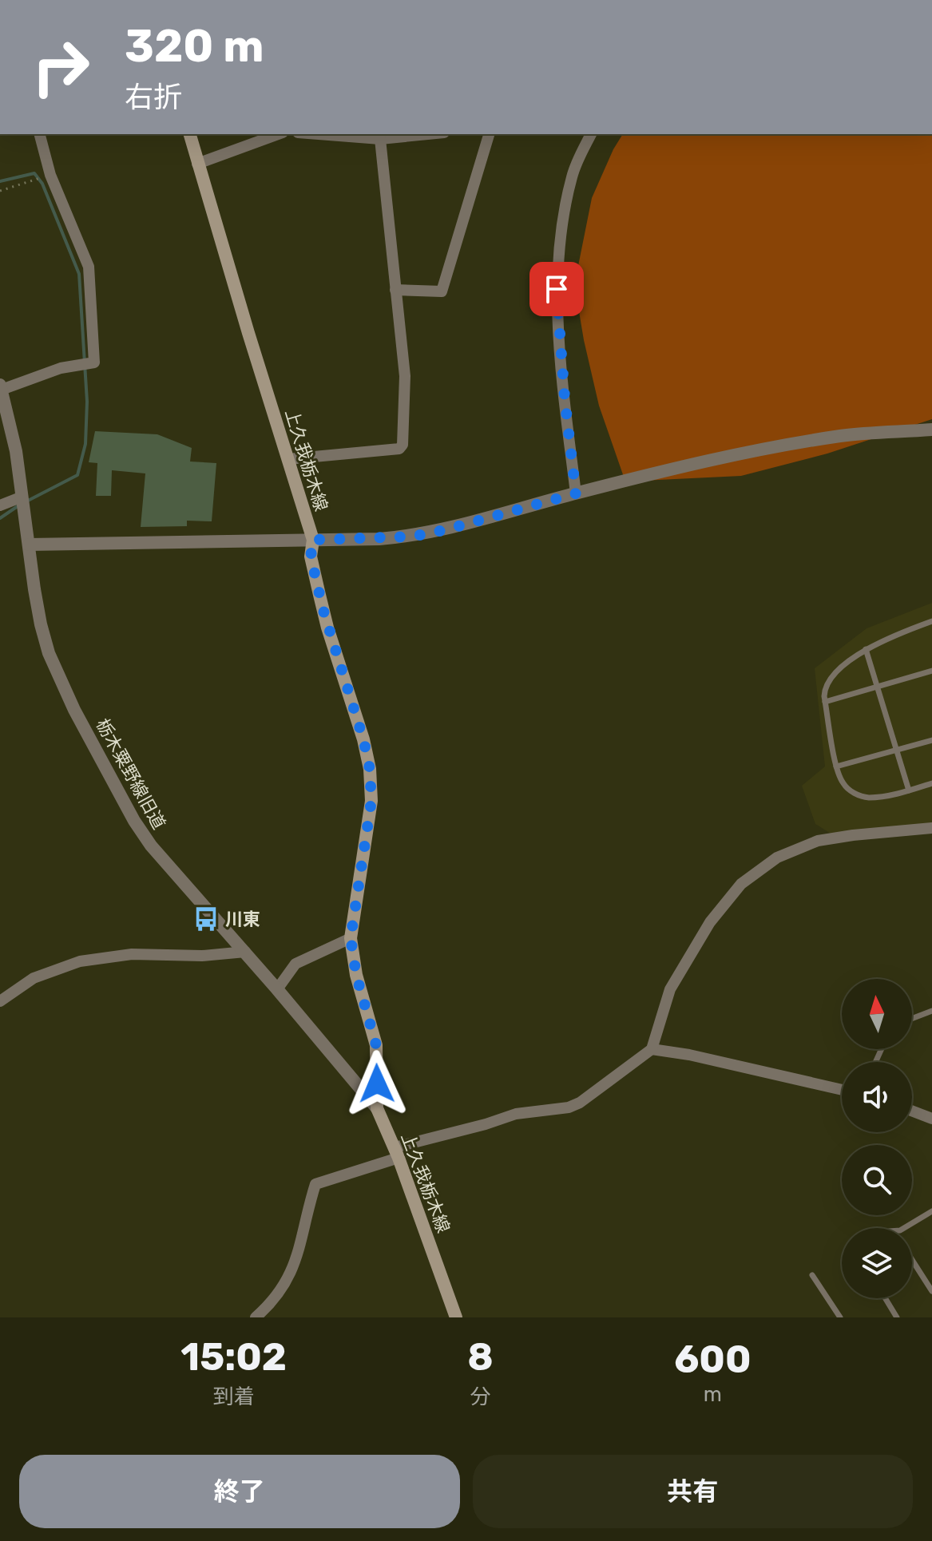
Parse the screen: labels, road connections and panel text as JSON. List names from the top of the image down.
{
  "streets": {
    "main road": ["上久我栃木線"],
    "street": ["栃木粟野線旧道"]
  },
  "crossings": [
    ["上久我栃木線", "栃木粟野線旧道"]
  ],
  "places": {
    "bus stop": ["川東"]
  },
  "north": "top",
  "page": {
    "turn": ["320 m", "右折"],
    "eta": [
      "15:02",
      "到着",
      "8",
      "分",
      "600",
      "m"
    ],
    "buttons": ["終了", "共有"]
  }
}
